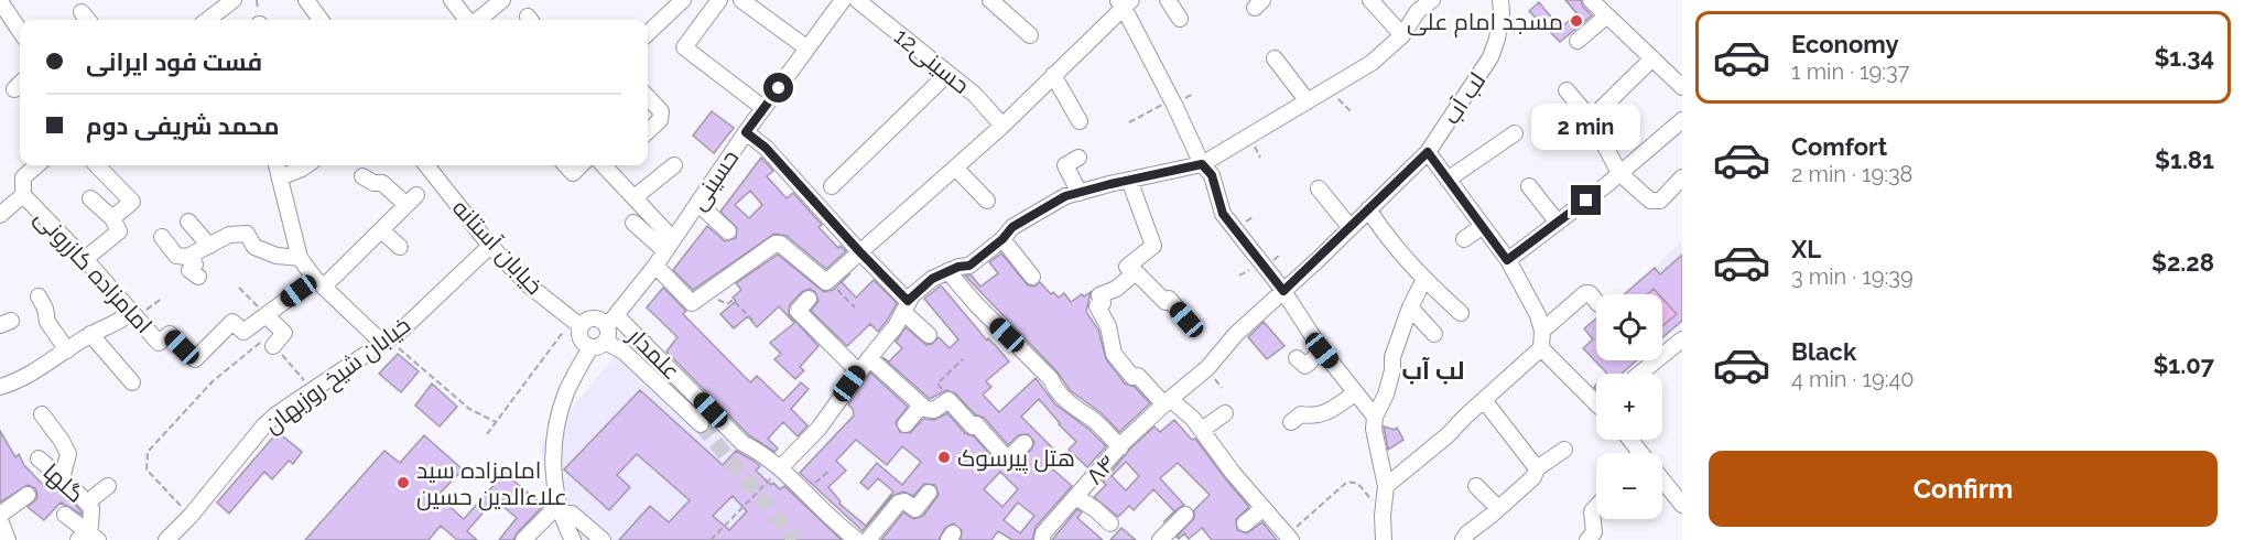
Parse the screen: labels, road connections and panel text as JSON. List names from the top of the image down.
{
  "streets": {
    "street": [
      "حسینی12",
      "لب آب",
      "حسینی",
      "خیابان آستانه",
      "امامزاده کازرونی",
      "علمدار",
      "خیابان شیخ روزبهان",
      "۸۴",
      "گلها"
    ]
  },
  "crossings": [
    ["لب آب", "۸۴"],
    ["حسینی", "علمدار"],
    ["خیابان آستانه", "خیابان شیخ روزبهان"]
  ],
  "districts": ["لب آب"],
  "places": ["مسجد امام علی", "هتل پیرسوک", "امامزاده سید علاءالدین حسین"],
  "page": {
    "list": [
      {
        "name": "Economy",
        "note": "1 min · 19:37",
        "value": "$1.34"
      },
      {
        "name": "Comfort",
        "note": "2 min · 19:38",
        "value": "$1.81"
      },
      {
        "name": "XL",
        "note": "3 min · 19:39",
        "value": "$2.28"
      },
      {
        "name": "Black",
        "note": "4 min · 19:40",
        "value": "$1.07"
      }
    ],
    "banner": ["فست فود ایرانی", "محمد شریفی دوم"],
    "bubble": "2 min",
    "map_buttons": ["+", "−"],
    "buttons": "Confirm"
  }
}
